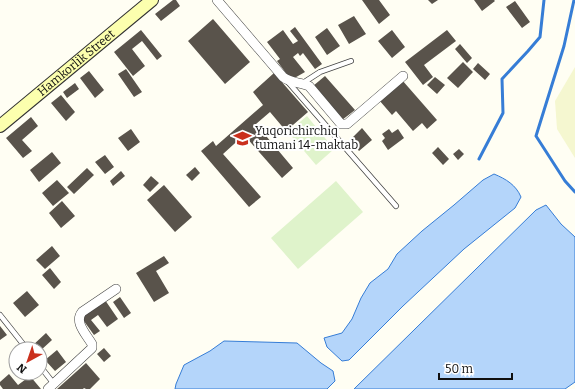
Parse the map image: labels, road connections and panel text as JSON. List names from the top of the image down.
{
  "streets": {
    "main road": ["Hamkorlik Street"]
  },
  "places": {
    "school or university": ["Yuqorichirchiq tumani 14-maktab"]
  },
  "scale_bar": "50 m",
  "north": "bottom left"
}
